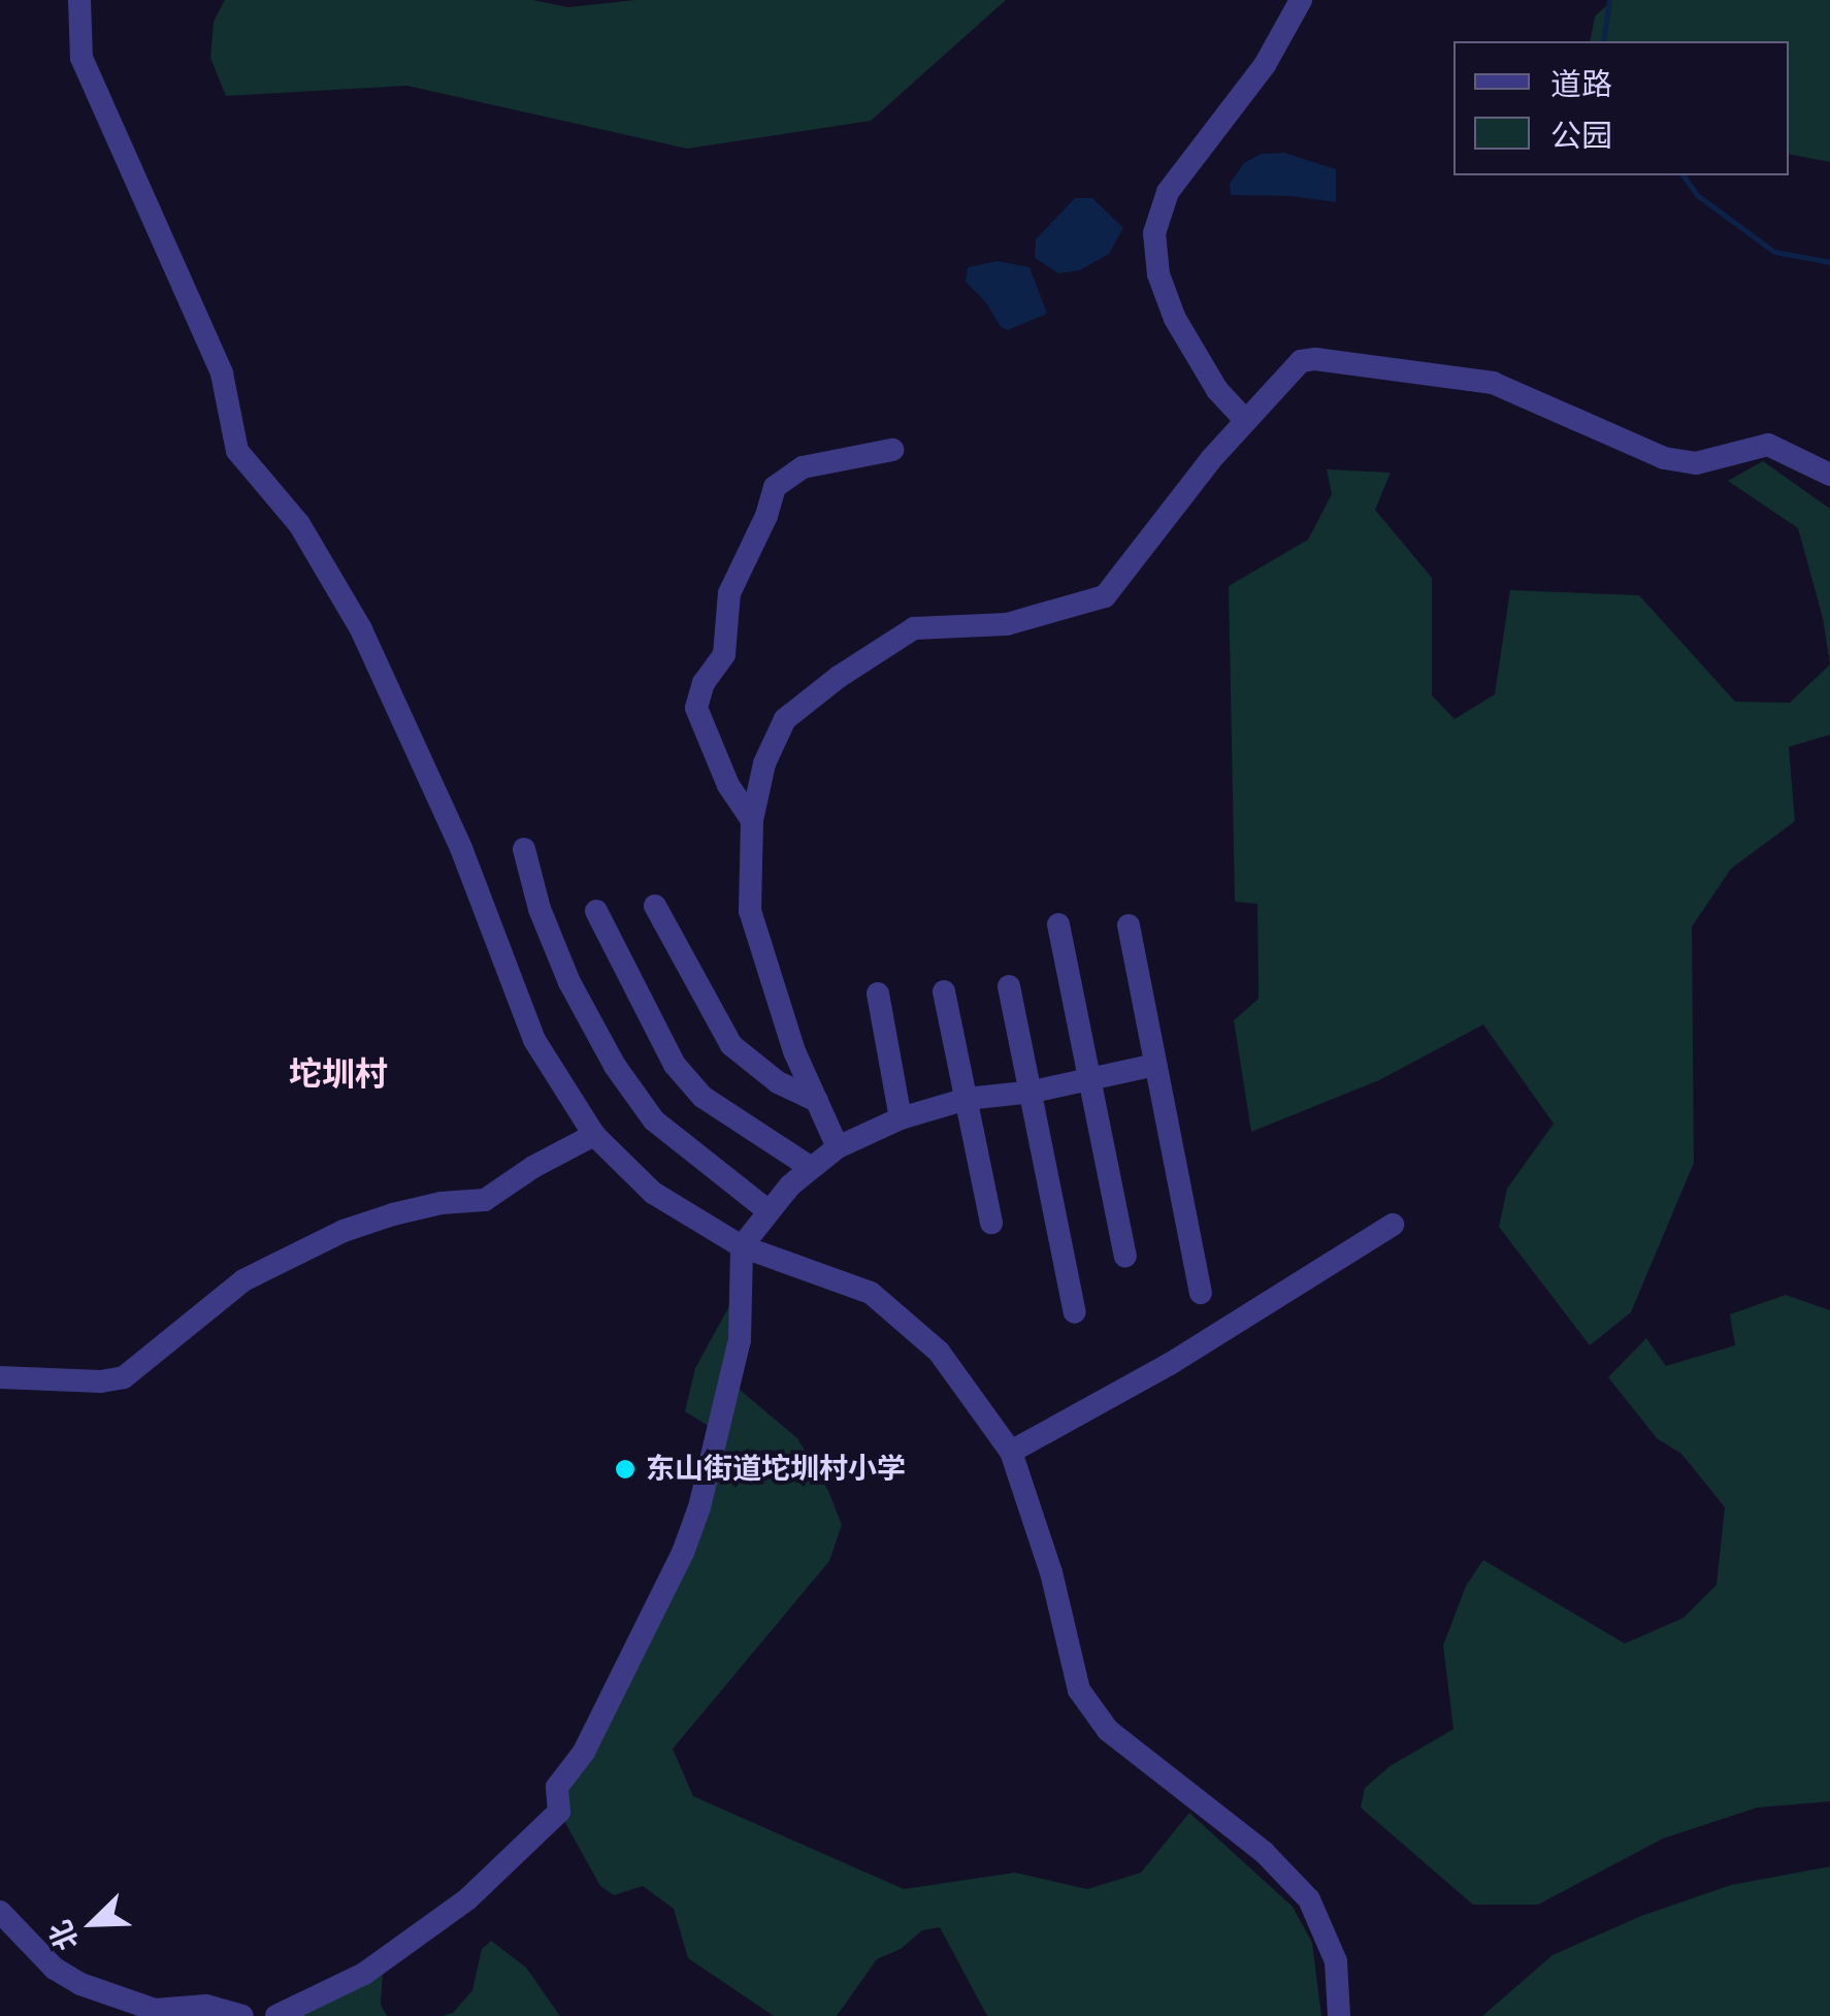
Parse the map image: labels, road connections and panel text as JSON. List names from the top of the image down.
{
  "districts": ["坨圳村"],
  "places": ["东山街道坨圳村小学"],
  "legend": ["道路", "公园"],
  "north": "bottom left"
}
